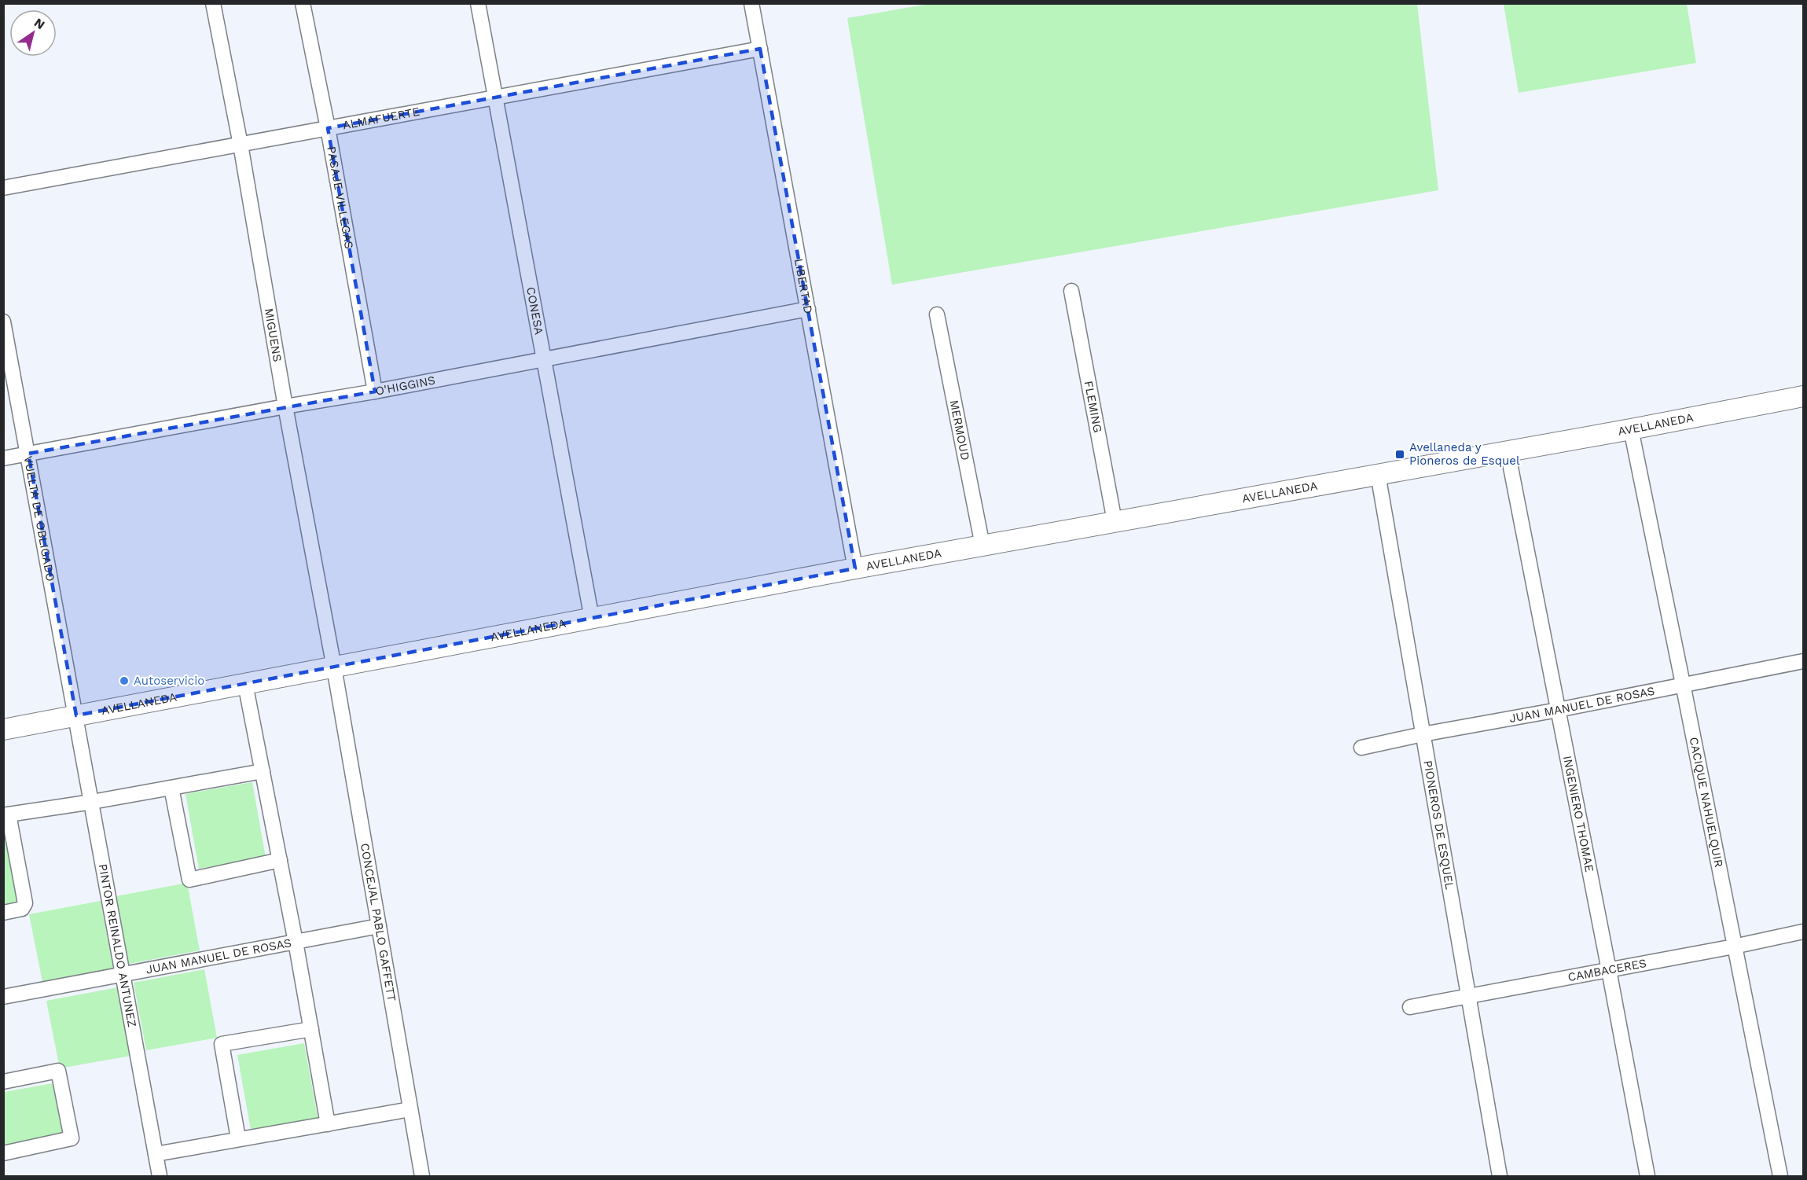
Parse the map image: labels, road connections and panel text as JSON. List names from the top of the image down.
{
  "streets": {
    "street": [
      "ALMAFUERTE",
      "PASAJE VILLEGAS",
      "LIBERTAD",
      "CONESA",
      "MIGUENS",
      "O'HIGGINS",
      "FLEMING",
      "AVELLANEDA",
      "MERMOUD",
      "VUELTA DE OBLIGADO",
      "JUAN MANUEL DE ROSAS",
      "CACIQUE NAHUELQUIR",
      "INGENIERO THOMAE",
      "PIONEROS DE ESQUEL",
      "CONCEJAL PABLO GAFFETT",
      "PINTOR REINALDO ANTUNEZ",
      "CAMBACERES"
    ]
  },
  "crossings": [
    ["ALMAFUERTE", "PASAJE VILLEGAS"],
    ["ALMAFUERTE", "LIBERTAD"],
    ["ALMAFUERTE", "CONESA"],
    ["ALMAFUERTE", "MIGUENS"],
    ["PASAJE VILLEGAS", "O'HIGGINS"],
    ["LIBERTAD", "O'HIGGINS"],
    ["LIBERTAD", "AVELLANEDA"],
    ["CONESA", "O'HIGGINS"],
    ["CONESA", "AVELLANEDA"],
    ["MIGUENS", "O'HIGGINS"],
    ["MIGUENS", "AVELLANEDA"],
    ["MIGUENS", "CONCEJAL PABLO GAFFETT"],
    ["O'HIGGINS", "VUELTA DE OBLIGADO"],
    ["FLEMING", "AVELLANEDA"],
    ["AVELLANEDA", "MERMOUD"],
    ["AVELLANEDA", "VUELTA DE OBLIGADO"],
    ["AVELLANEDA", "CACIQUE NAHUELQUIR"],
    ["AVELLANEDA", "INGENIERO THOMAE"],
    ["AVELLANEDA", "PIONEROS DE ESQUEL"],
    ["AVELLANEDA", "CONCEJAL PABLO GAFFETT"],
    ["AVELLANEDA", "PINTOR REINALDO ANTUNEZ"],
    ["VUELTA DE OBLIGADO", "PINTOR REINALDO ANTUNEZ"],
    ["JUAN MANUEL DE ROSAS", "CACIQUE NAHUELQUIR"],
    ["JUAN MANUEL DE ROSAS", "INGENIERO THOMAE"],
    ["JUAN MANUEL DE ROSAS", "PIONEROS DE ESQUEL"],
    ["JUAN MANUEL DE ROSAS", "CONCEJAL PABLO GAFFETT"],
    ["JUAN MANUEL DE ROSAS", "PINTOR REINALDO ANTUNEZ"],
    ["CACIQUE NAHUELQUIR", "CAMBACERES"],
    ["INGENIERO THOMAE", "CAMBACERES"],
    ["PIONEROS DE ESQUEL", "CAMBACERES"]
  ],
  "places": {
    "transit": ["Avellaneda y Pioneros de Esquel"],
    "other": ["Autoservicio"]
  },
  "north": "top right"
}
